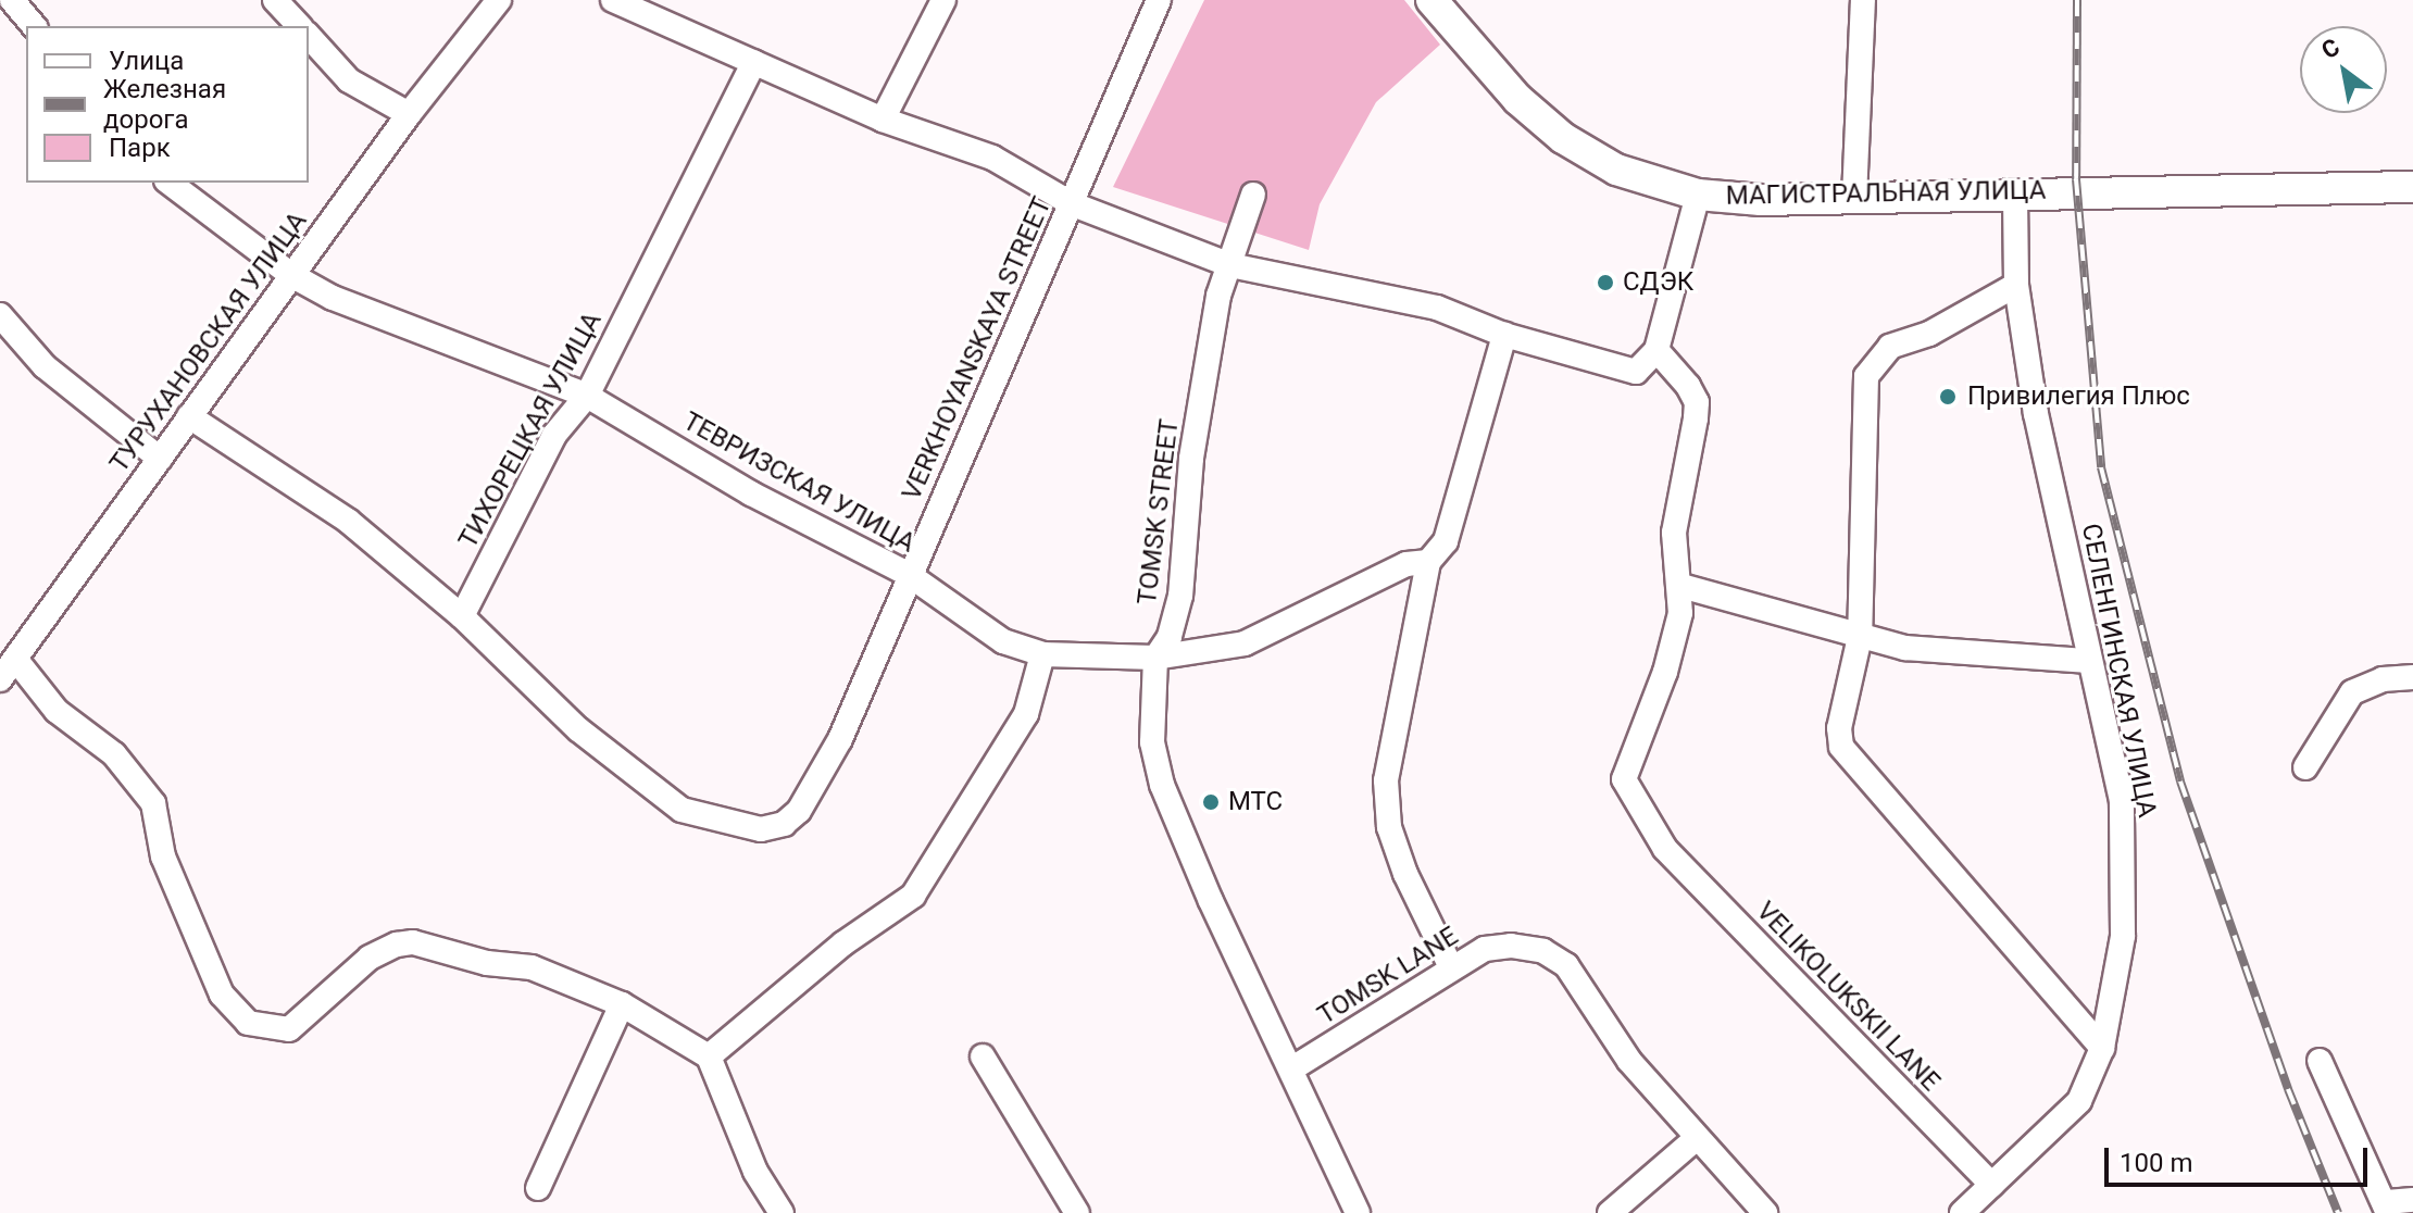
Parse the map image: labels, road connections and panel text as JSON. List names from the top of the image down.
{
  "streets": {
    "main road": ["МАГИСТРАЛЬНАЯ УЛИЦА"],
    "street": [
      "ТУРУХАНОВСКАЯ УЛИЦА",
      "VERKHOYANSKAYA STREET",
      "ТИХОРЕЦКАЯ УЛИЦА",
      "ТЕВРИЗСКАЯ УЛИЦА",
      "TOMSK STREET",
      "СЕЛЕНГИНСКАЯ УЛИЦА",
      "TOMSK LANE",
      "VELIKOLUKSKII LANE"
    ]
  },
  "crossings": [
    ["МАГИСТРАЛЬНАЯ УЛИЦА", "СЕЛЕНГИНСКАЯ УЛИЦА"],
    ["ТУРУХАНОВСКАЯ УЛИЦА", "ТЕВРИЗСКАЯ УЛИЦА"],
    ["VERKHOYANSKAYA STREET", "ТИХОРЕЦКАЯ УЛИЦА"],
    ["VERKHOYANSKAYA STREET", "ТЕВРИЗСКАЯ УЛИЦА"],
    ["ТИХОРЕЦКАЯ УЛИЦА", "ТЕВРИЗСКАЯ УЛИЦА"],
    ["ТЕВРИЗСКАЯ УЛИЦА", "TOMSK STREET"],
    ["TOMSK STREET", "TOMSK LANE"],
    ["СЕЛЕНГИНСКАЯ УЛИЦА", "VELIKOLUKSKII LANE"]
  ],
  "places": ["СДЭК", "Привилегия Плюс", "МТС"],
  "legend": ["Улица", "Железная дорога", "Парк"],
  "scale_bar": "100 m",
  "north": "top left"
}
